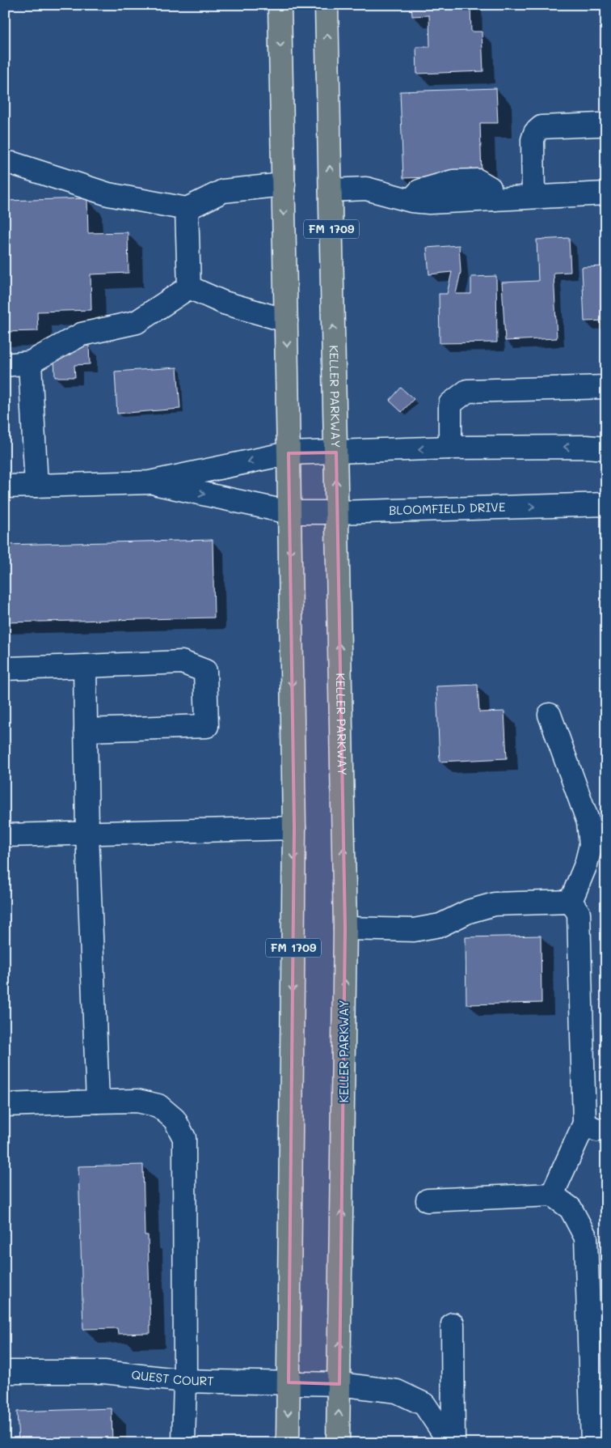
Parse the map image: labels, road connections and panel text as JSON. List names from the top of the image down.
{
  "streets": {
    "main road": ["FM 1709", "KELLER PARKWAY"],
    "street": ["BLOOMFIELD DRIVE", "QUEST COURT"]
  },
  "crossings": [
    ["FM 1709", "BLOOMFIELD DRIVE"],
    ["FM 1709", "QUEST COURT"],
    ["KELLER PARKWAY", "BLOOMFIELD DRIVE"],
    ["KELLER PARKWAY", "QUEST COURT"]
  ]
}
